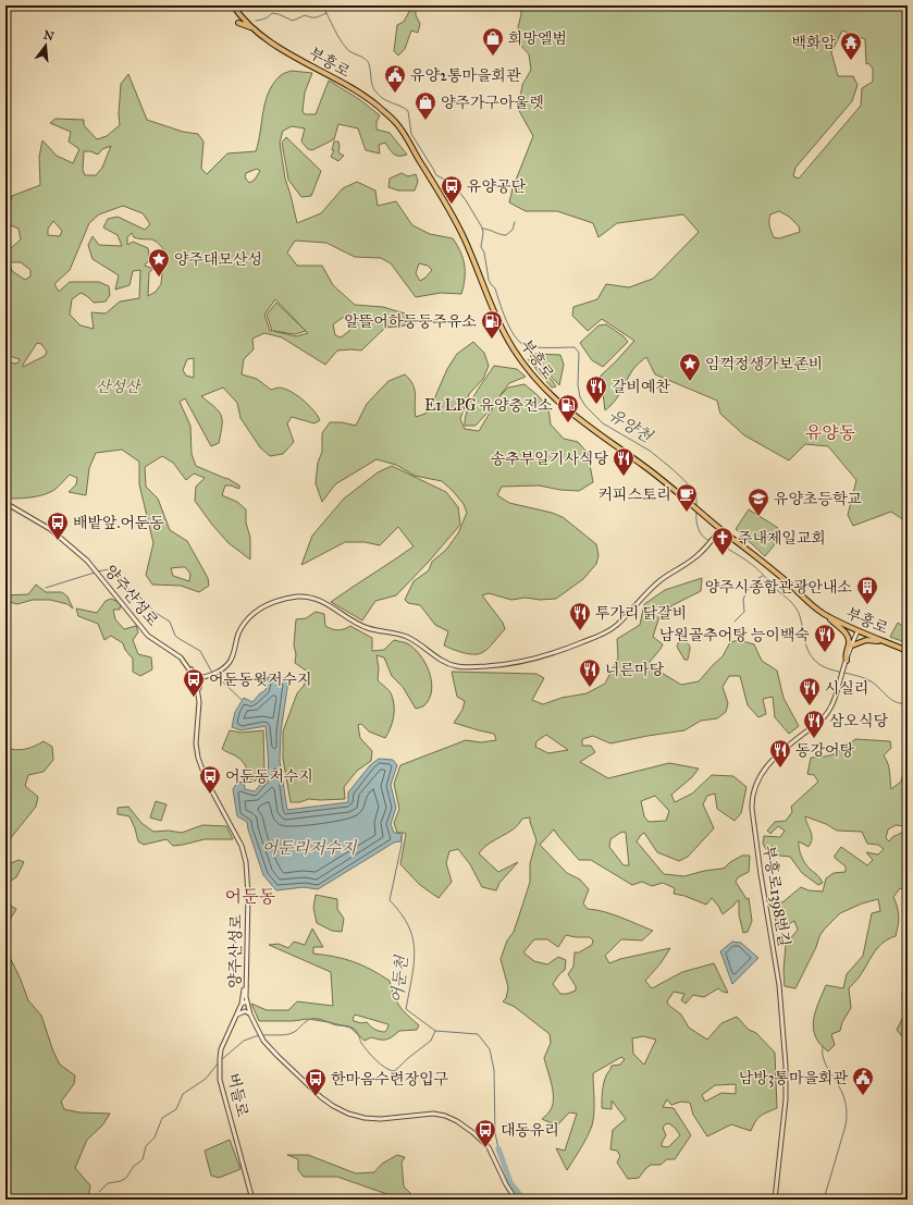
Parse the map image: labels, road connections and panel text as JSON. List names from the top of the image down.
{
  "streets": {
    "main road": ["부흥로"],
    "street": ["양주산성로", "부흥로1398번길", "버들로"]
  },
  "crossings": [
    ["부흥로", "부흥로1398번길"],
    ["양주산성로", "버들로"]
  ],
  "districts": ["유양동", "어둔동"],
  "water": ["유양천", "어둔리저수지", "어둔천"],
  "parks": ["산성산"],
  "places": {
    "shop": ["희망엘범", "양주가구아울렛"],
    "temple": ["백화암"],
    "public building": ["유양2통마을회관", "남방3통마을회관"],
    "bus stop": [
      "유양공단",
      "배밭앞.어둔동",
      "어둔동윗저수지",
      "어둔동저수지",
      "한마음수련장입구",
      "대동유리"
    ],
    "place": ["양주대모산성", "임꺽정생가보존비"],
    "fuel station": ["알뜰어하둥둥주유소", "E1 LPG 유양충전소"],
    "restaurant": [
      "갈비예찬",
      "송추부일기사식당",
      "투가리 닭갈비",
      "남원골추어탕 능이백숙",
      "너른마당",
      "시실리",
      "삼오식당",
      "동강어탕"
    ],
    "cafe": ["커피스토리"],
    "school or university": ["유양초등학교"],
    "church": ["주내제일교회"],
    "building": ["양주시종합관광안내소"]
  },
  "north": "top"
}
